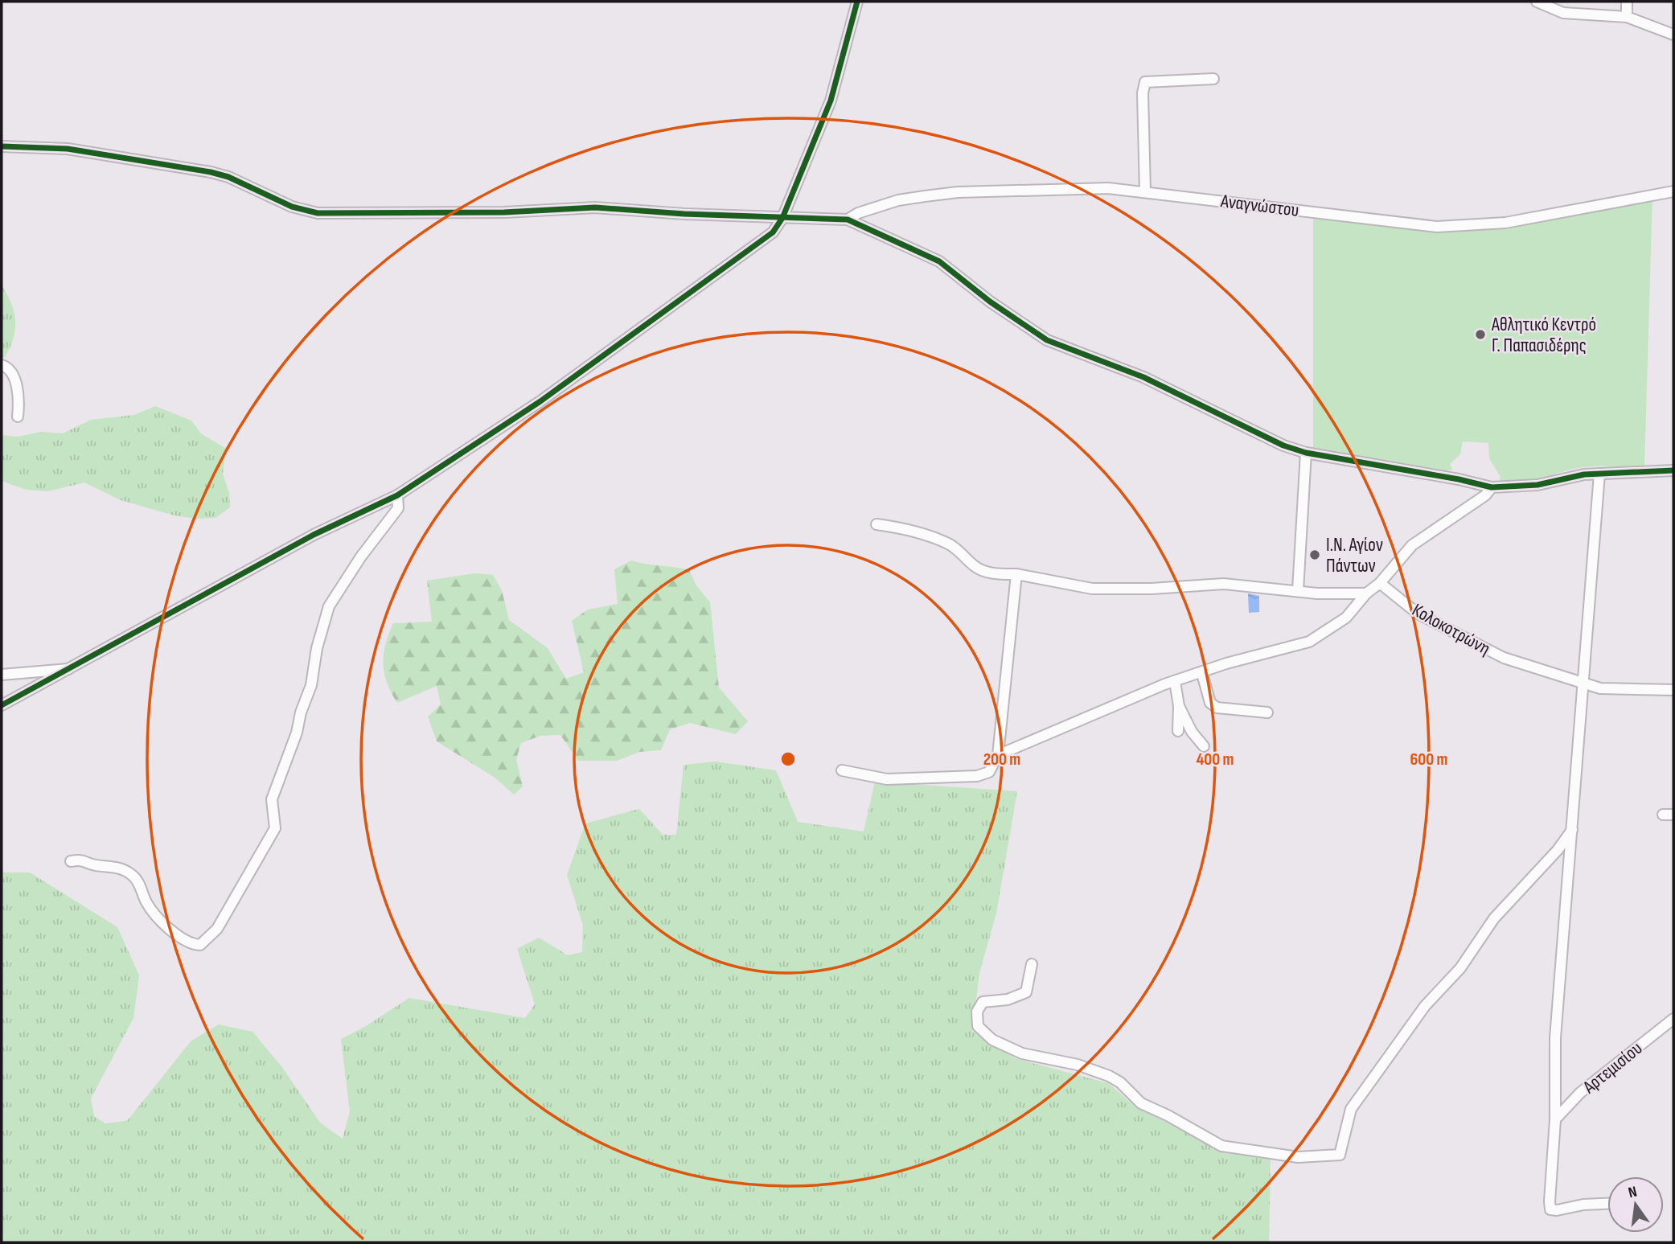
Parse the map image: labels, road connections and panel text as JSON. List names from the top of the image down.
{
  "streets": {
    "street": ["Αναγνώστου", "Κολοκοτρώνη", "Αρτεμισίου"]
  },
  "places": ["Αθλητικό Κεντρό Γ. Παπασιδέρης", "Ι.Ν. Αγίον Πάντων"],
  "north": "top",
  "rings": ["200 m", "400 m", "600 m"]
}
